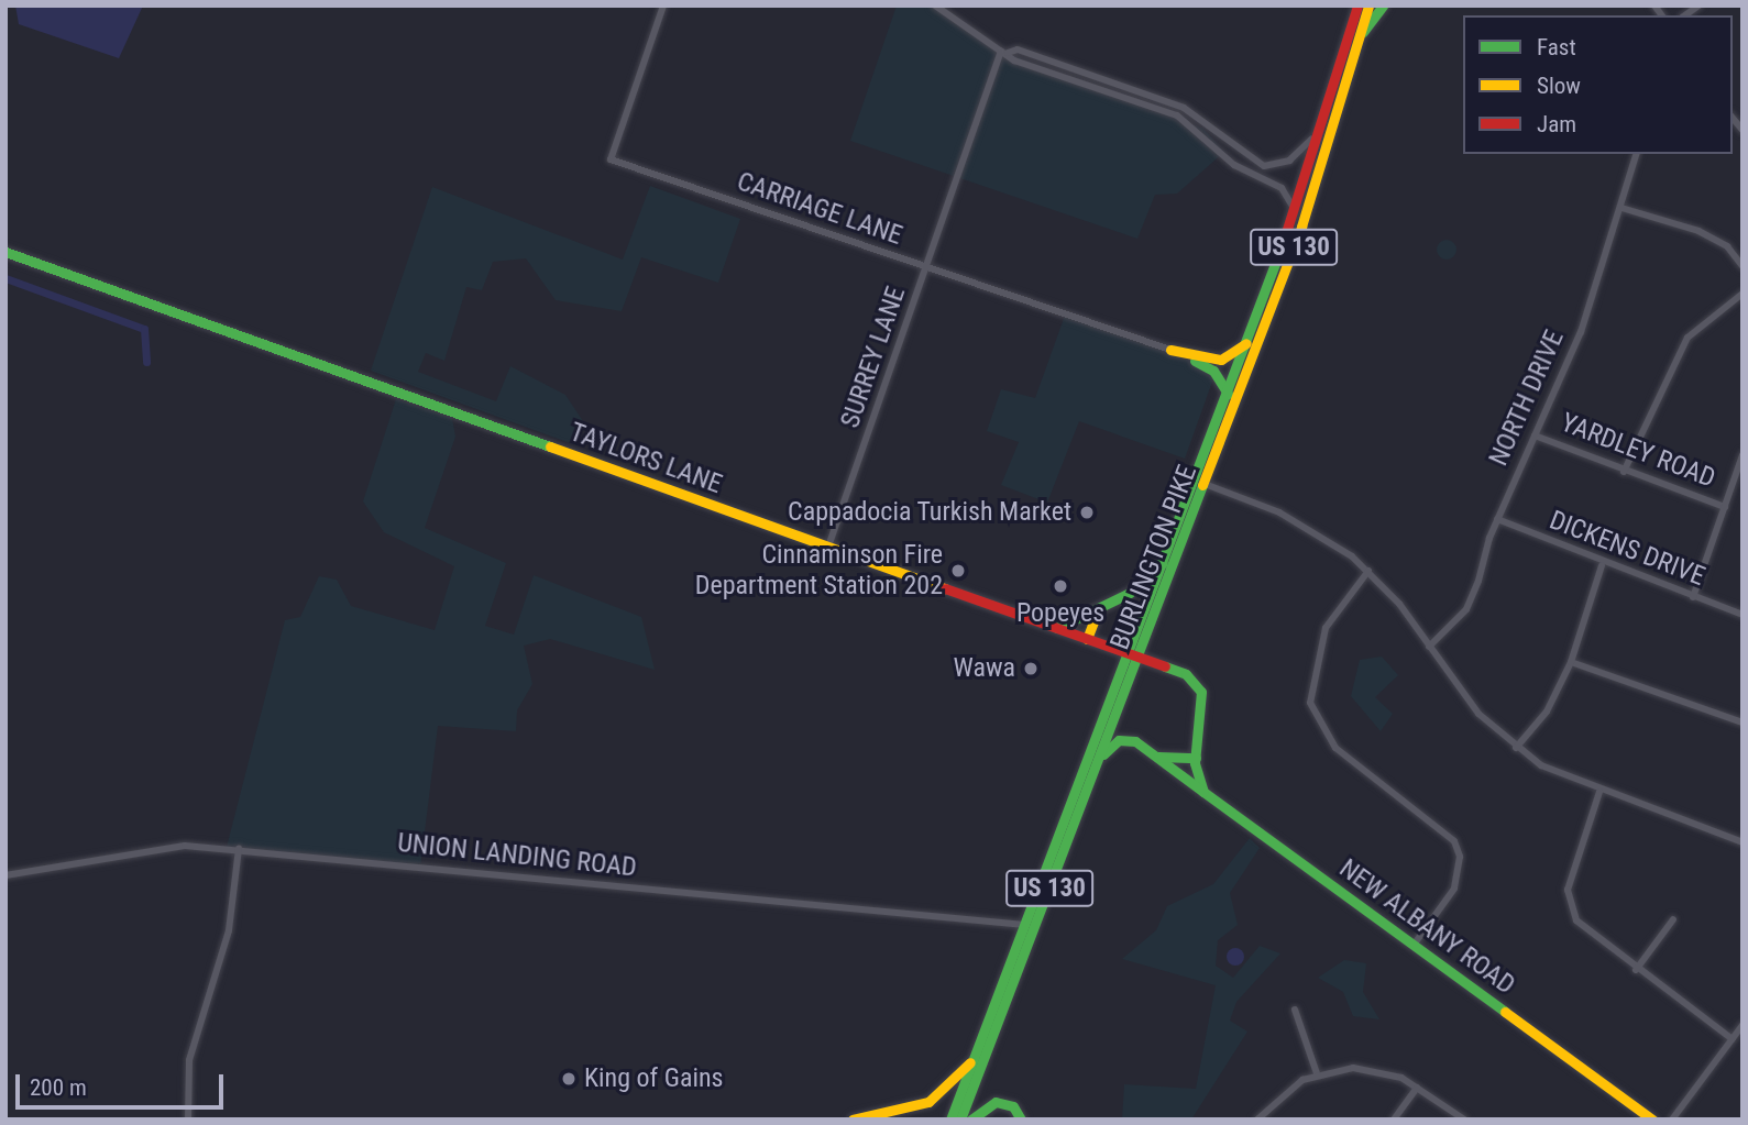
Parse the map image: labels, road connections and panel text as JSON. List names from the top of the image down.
{
  "streets": {
    "main road": [
      "US 130",
      "TAYLORS LANE",
      "BURLINGTON PIKE",
      "NEW ALBANY ROAD"
    ],
    "street": [
      "CARRIAGE LANE",
      "SURREY LANE",
      "NORTH DRIVE",
      "YARDLEY ROAD",
      "DICKENS DRIVE",
      "UNION LANDING ROAD"
    ]
  },
  "crossings": [
    ["CARRIAGE LANE", "SURREY LANE"],
    ["SURREY LANE", "TAYLORS LANE"],
    ["NORTH DRIVE", "YARDLEY ROAD"],
    ["NORTH DRIVE", "DICKENS DRIVE"],
    ["TAYLORS LANE", "BURLINGTON PIKE"],
    ["BURLINGTON PIKE", "UNION LANDING ROAD"]
  ],
  "places": [
    "Cappadocia Turkish Market",
    "Cinnaminson Fire Department Station 202",
    "Popeyes",
    "Wawa",
    "King of Gains"
  ],
  "legend": ["Fast", "Slow", "Jam"],
  "scale_bar": "200 m"
}
